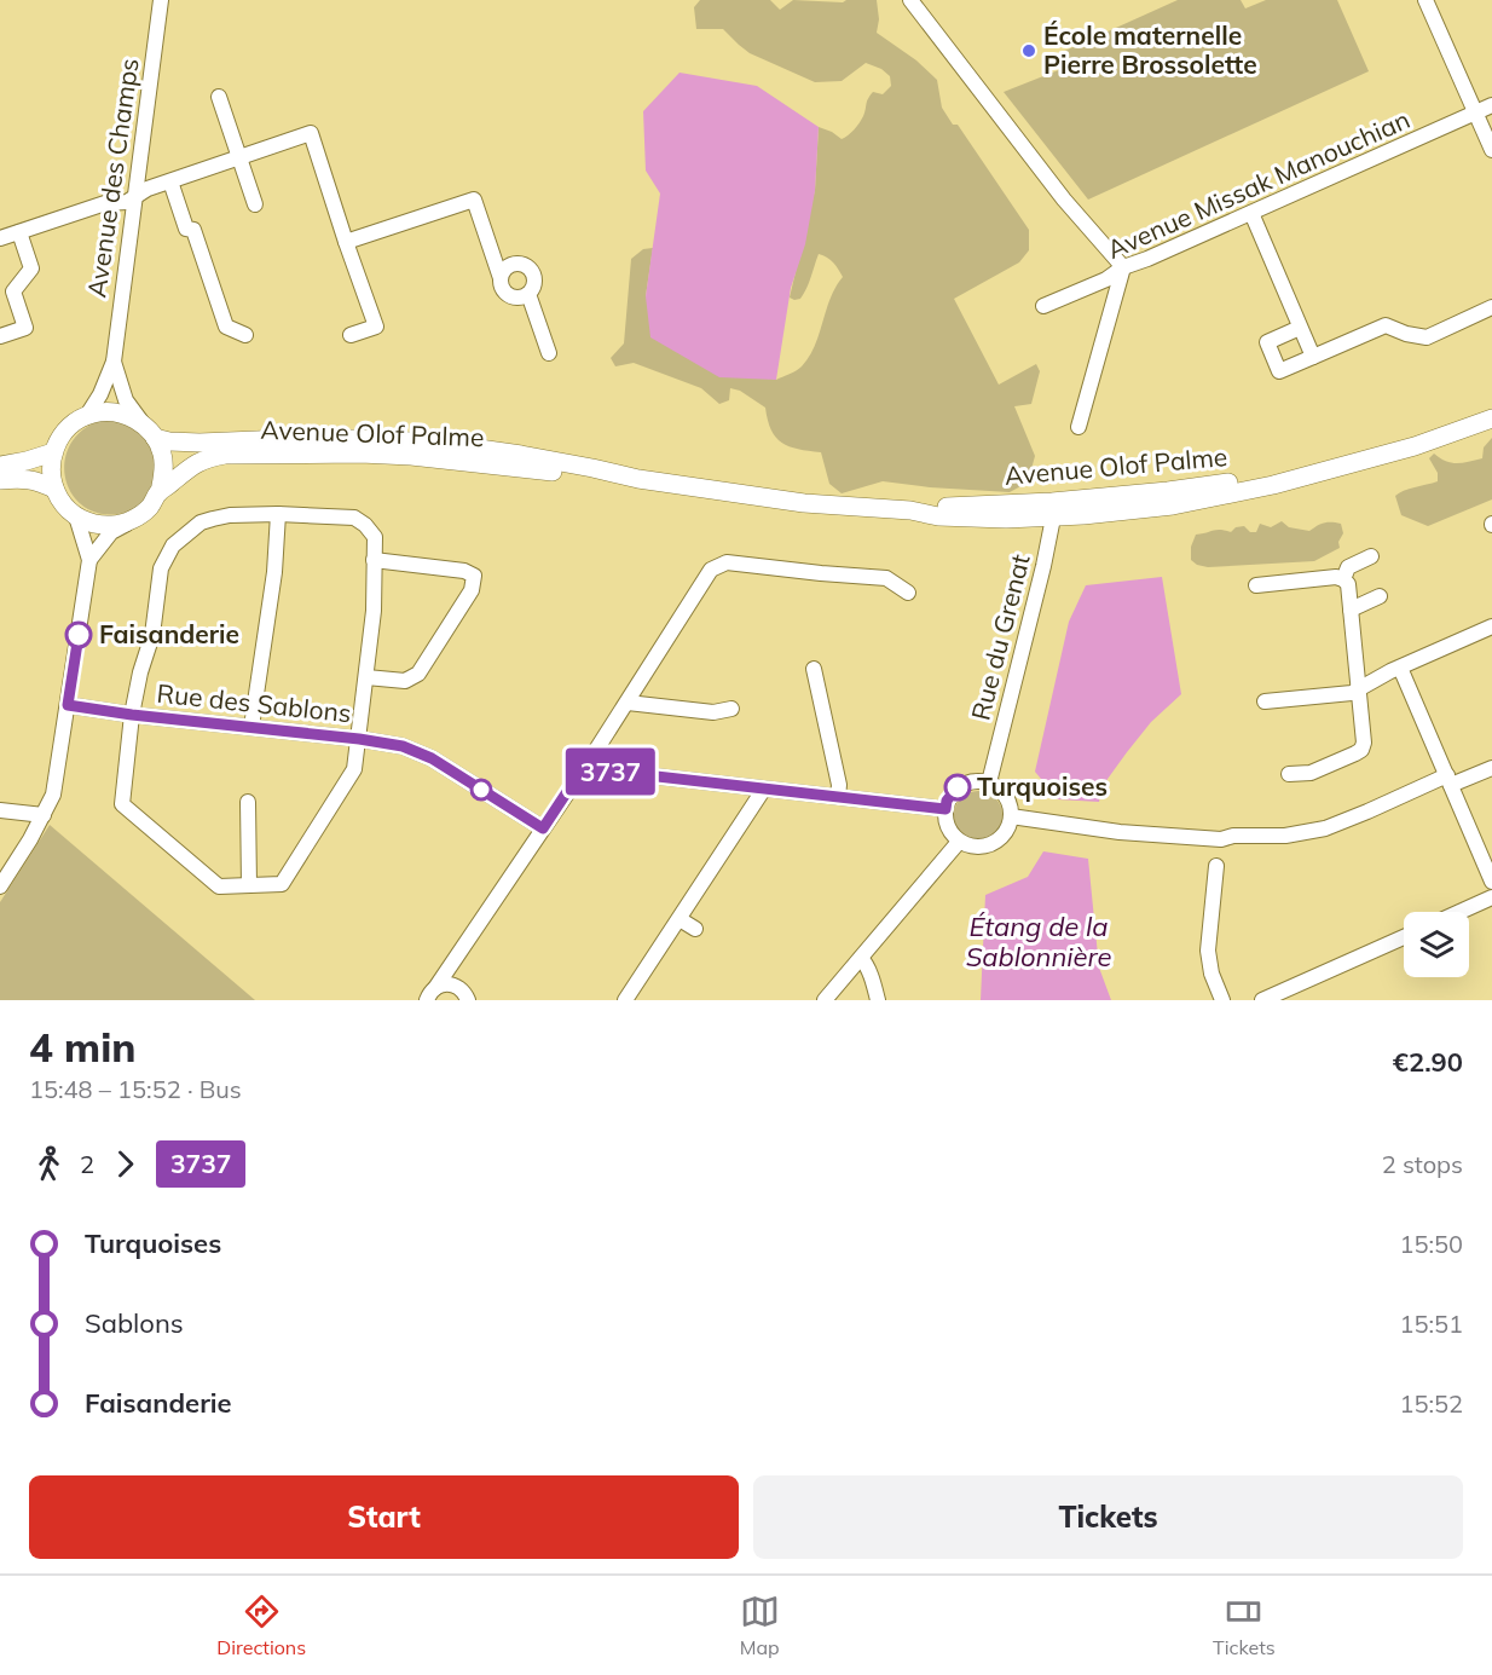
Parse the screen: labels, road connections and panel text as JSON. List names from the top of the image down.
{
  "streets": {
    "main road": ["Avenue Olof Palme"],
    "street": [
      "Avenue des Champs",
      "Avenue Missak Manouchian",
      "Rue du Grenat",
      "Rue des Sablons"
    ]
  },
  "crossings": [
    ["Avenue des Champs", "Avenue Olof Palme"],
    ["Avenue Olof Palme", "Rue du Grenat"]
  ],
  "water": ["Étang de la Sablonnière"],
  "places": ["École maternelle Pierre Brossolette", "Faisanderie", "Turquoises"],
  "lines": ["bus line 3737"],
  "page": {
    "on_map": "3737",
    "heading": ["4 min", "15:48 – 15:52 · Bus", "€2.90"],
    "legs": ["2", "3737", "2 stops"],
    "list": [
      {
        "name": "Turquoises",
        "value": "15:50"
      },
      {
        "name": "Sablons",
        "value": "15:51"
      },
      {
        "name": "Faisanderie",
        "value": "15:52"
      }
    ],
    "buttons": ["Start", "Tickets"],
    "tabs": ["Directions", "Map", "Tickets"]
  }
}
